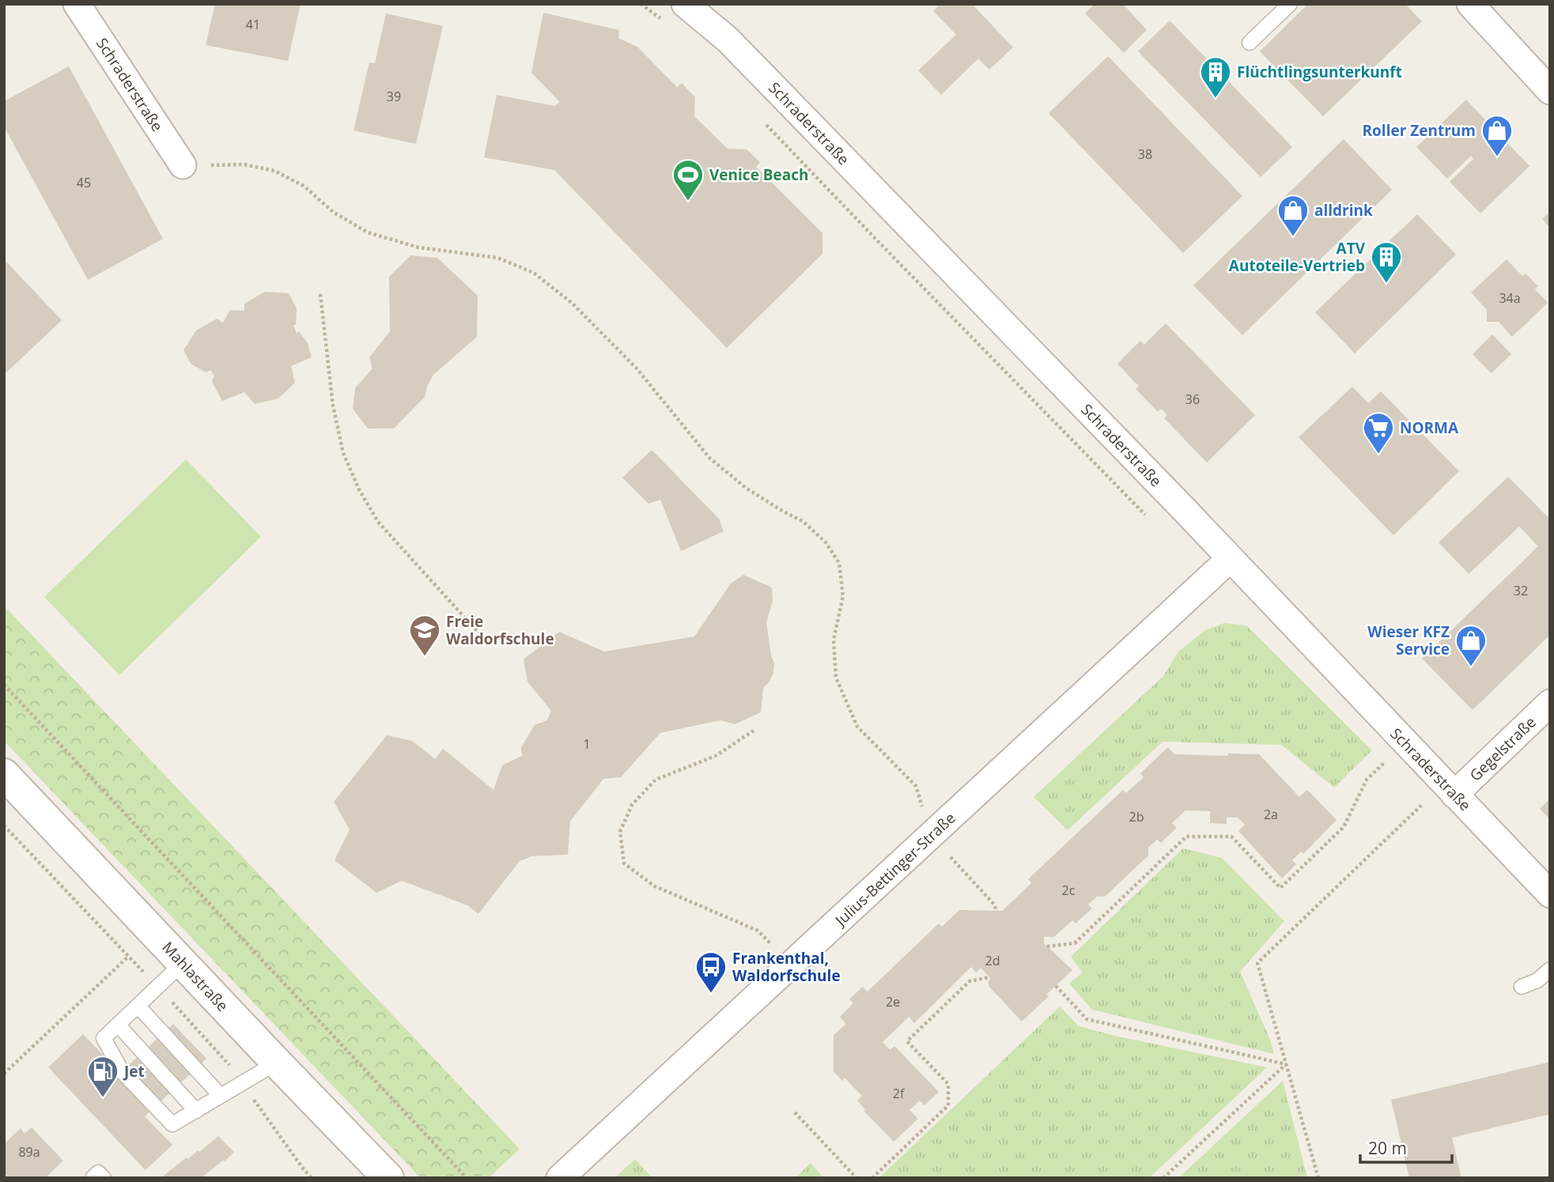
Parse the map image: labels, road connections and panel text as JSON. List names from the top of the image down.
{
  "streets": {
    "street": [
      "Schraderstraße",
      "Gegelstraße",
      "Julius-Bettinger-Straße",
      "Mahlastraße"
    ]
  },
  "crossings": [
    ["Schraderstraße", "Gegelstraße"],
    ["Schraderstraße", "Julius-Bettinger-Straße"]
  ],
  "places": {
    "building": ["Flüchtlingsunterkunft", "ATV Autoteile-Vertrieb"],
    "shop": ["Roller Zentrum", "alldrink", "Wieser KFZ Service"],
    "sports": ["Venice Beach"],
    "supermarket": ["NORMA"],
    "school or university": ["Freie Waldorfschule"],
    "bus stop": ["Frankenthal, Waldorfschule"],
    "fuel station": ["Jet"]
  },
  "house_numbers": [
    "41",
    "39",
    "38",
    "45",
    "34a",
    "36",
    "32",
    "1",
    "2a",
    "2b",
    "2c",
    "2d",
    "2e",
    "2f",
    "89a"
  ],
  "scale_bar": "20 m"
}
